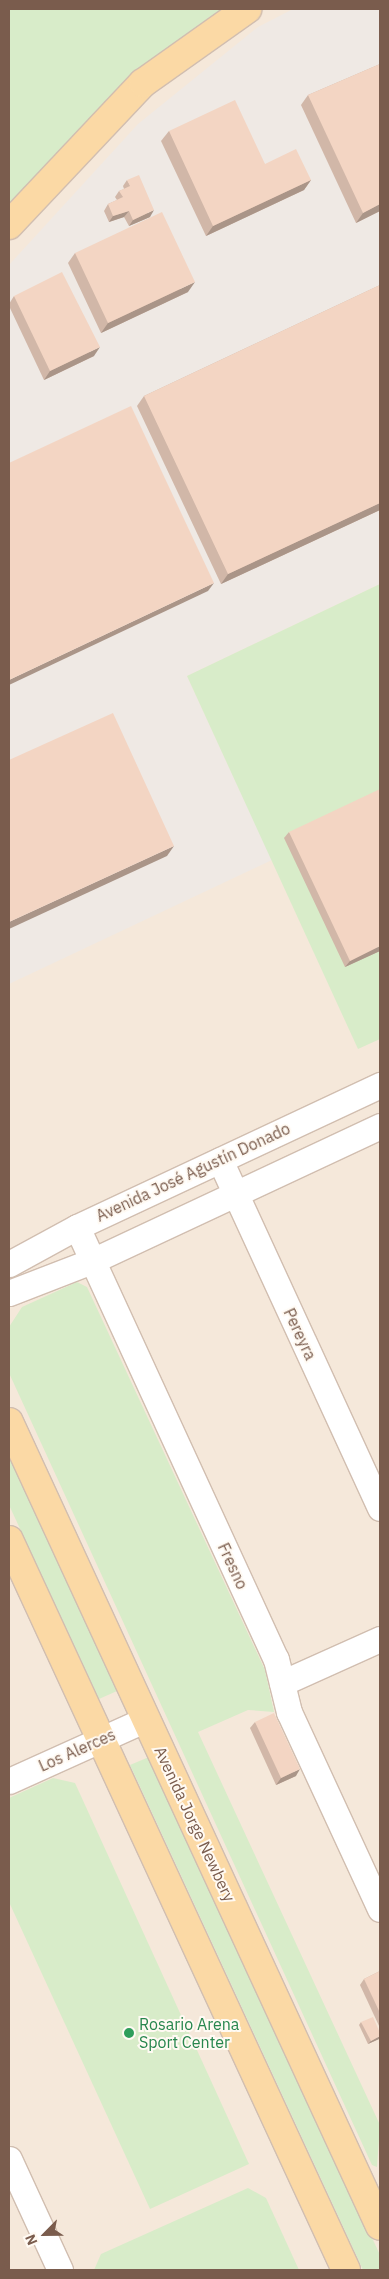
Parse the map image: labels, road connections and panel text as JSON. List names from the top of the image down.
{
  "streets": {
    "main road": ["Avenida Jorge Newbery"],
    "street": [
      "Avenida José Agustín Donado",
      "Pereyra",
      "Fresno",
      "Los Alerces"
    ]
  },
  "crossings": [
    ["Avenida José Agustín Donado", "Pereyra"],
    ["Avenida José Agustín Donado", "Fresno"],
    ["Los Alerces", "Avenida Jorge Newbery"]
  ],
  "places": ["Rosario Arena Sport Center"],
  "north": "bottom left"
}
